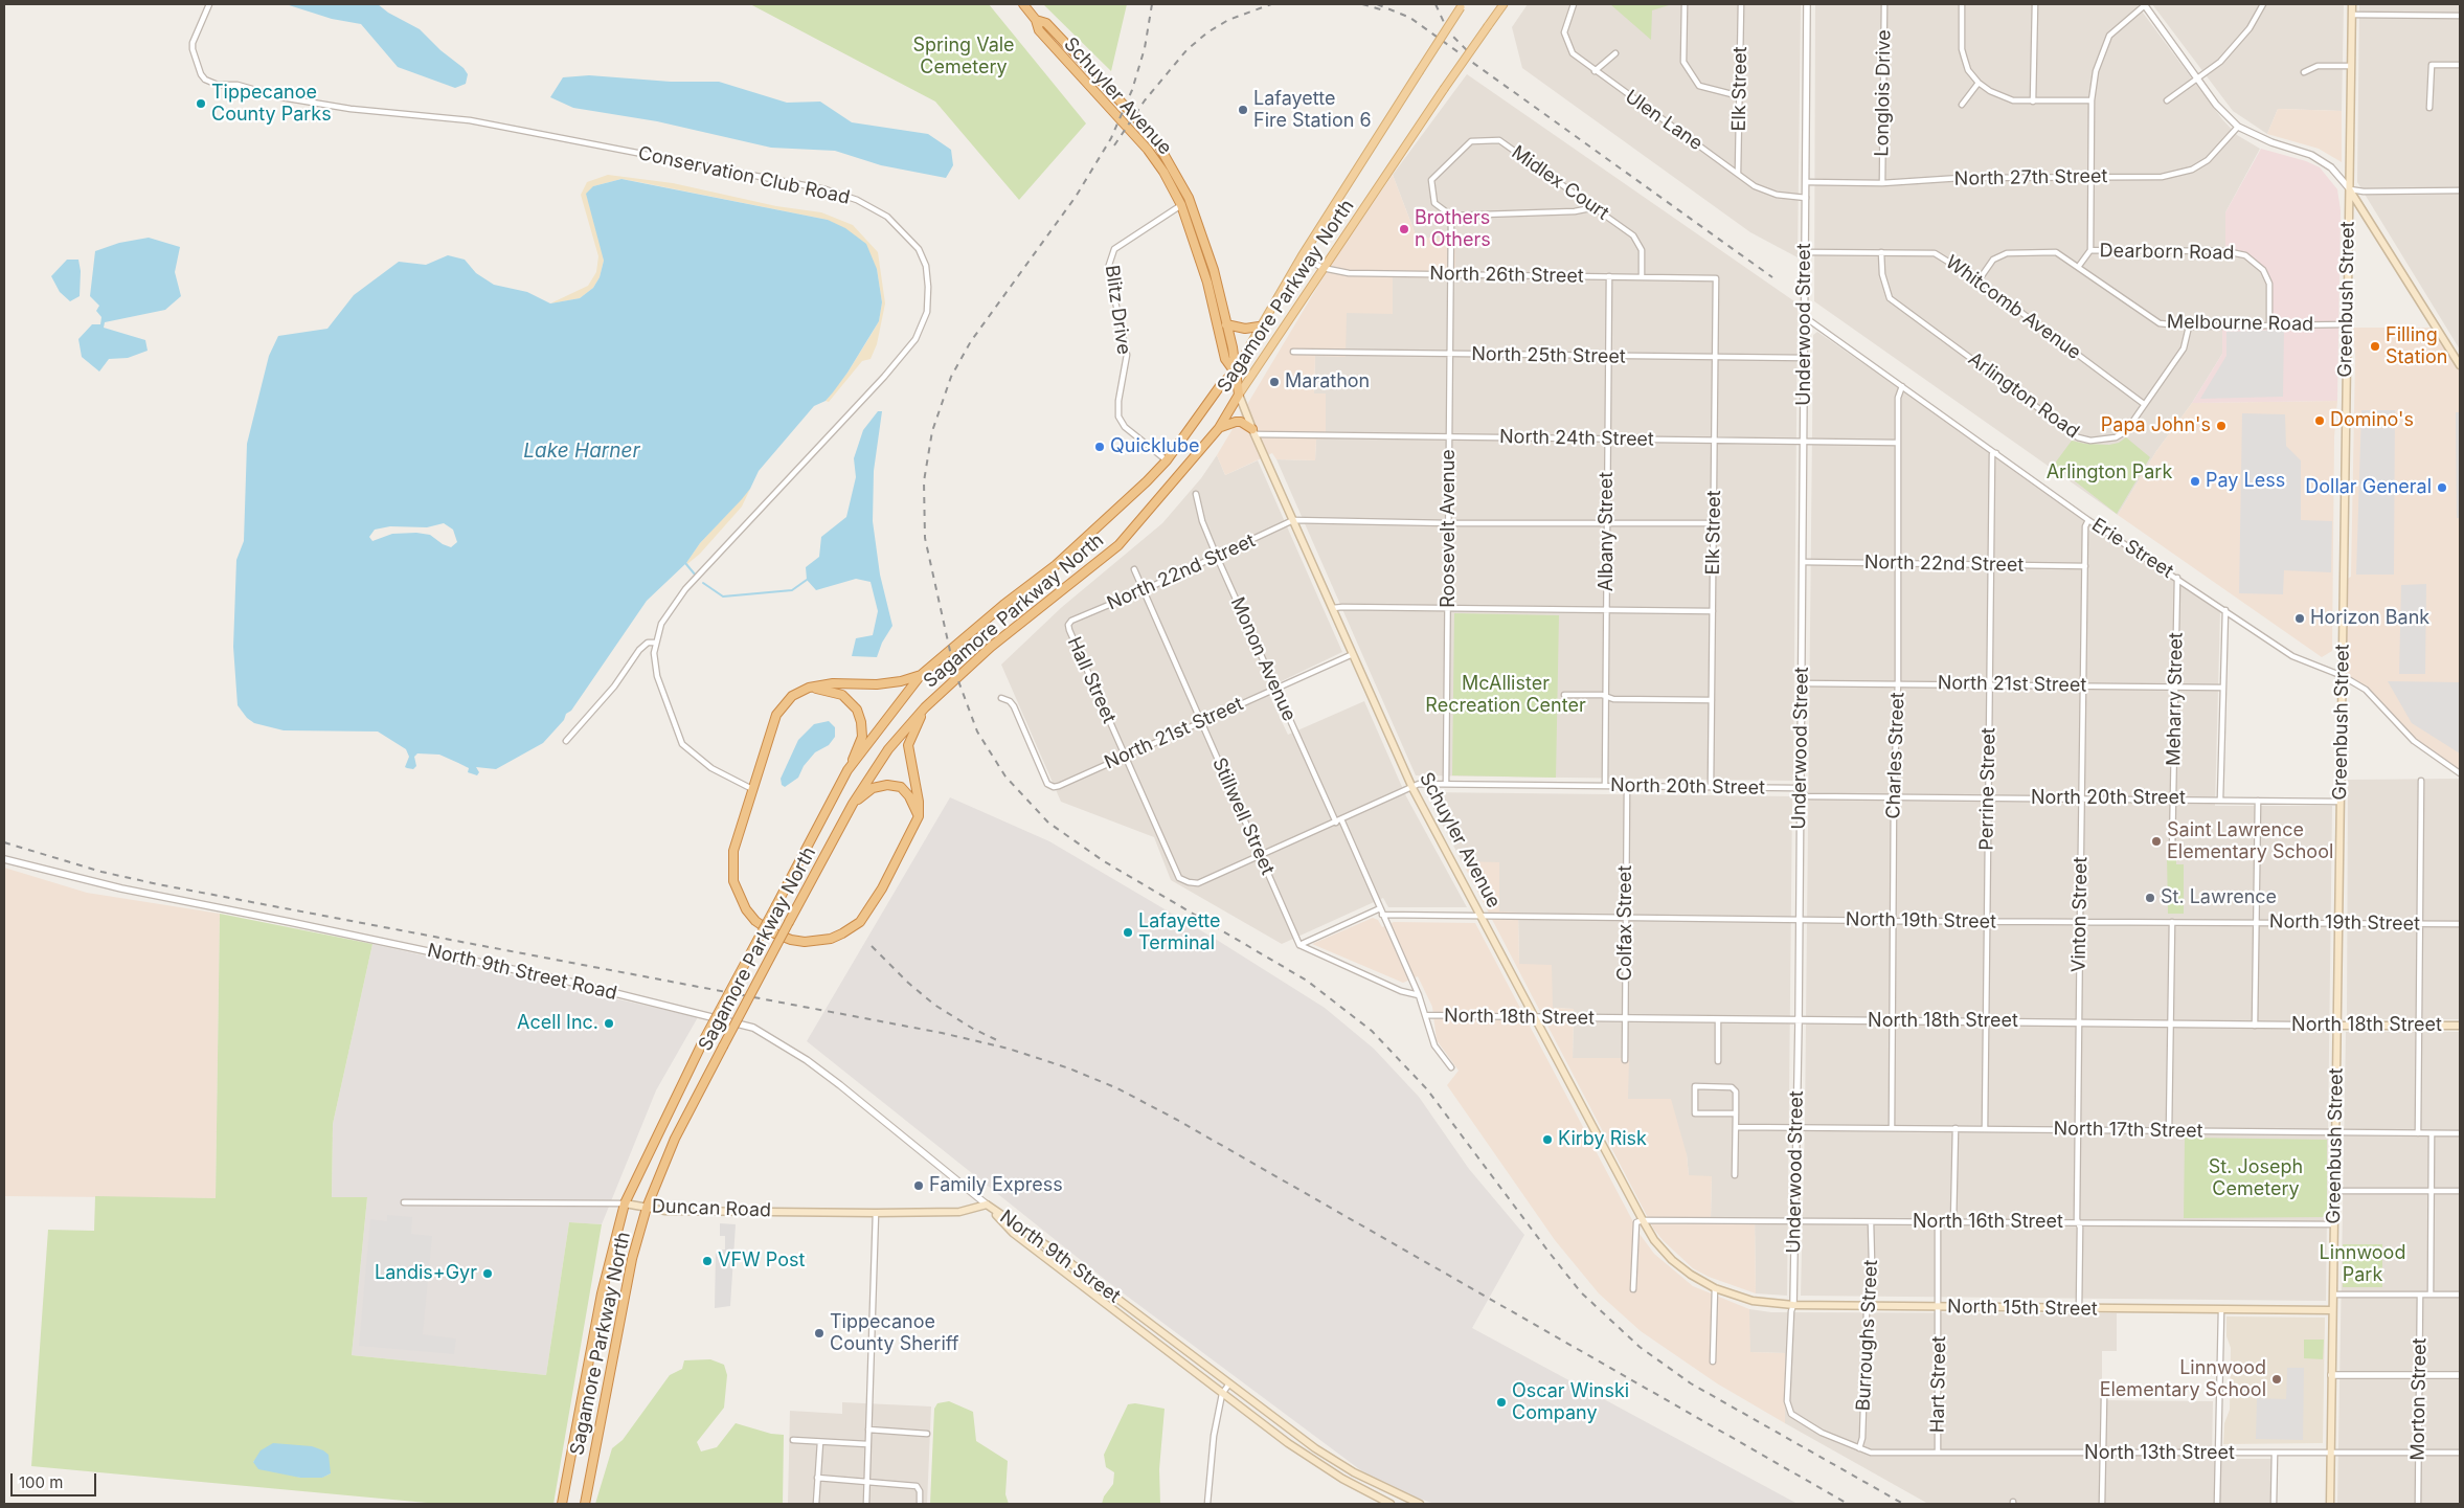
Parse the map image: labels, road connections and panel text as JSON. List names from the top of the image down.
{
  "streets": {
    "highway": ["Schuyler Avenue", "Sagamore Parkway North"],
    "main road": [
      "Greenbush Street",
      "North 18th Street",
      "Duncan Road",
      "North 9th Street",
      "North 15th Street"
    ],
    "street": [
      "Elk Street",
      "Longlois Drive",
      "Ulen Lane",
      "Conservation Club Road",
      "North 27th Street",
      "Midlex Court",
      "Dearborn Road",
      "North 26th Street",
      "Whitcomb Avenue",
      "Blitz Drive",
      "Melbourne Road",
      "Underwood Street",
      "North 25th Street",
      "Arlington Road",
      "North 24th Street",
      "Roosevelt Avenue",
      "Albany Street",
      "Erie Street",
      "North 22nd Street",
      "Monon Avenue",
      "Hall Street",
      "North 21st Street",
      "Meharry Street",
      "Charles Street",
      "North 20th Street",
      "Perrine Street",
      "Stillwell Street",
      "Vinton Street",
      "North 19th Street",
      "Colfax Street",
      "North 9th Street Road",
      "North 17th Street",
      "North 16th Street",
      "Burroughs Street",
      "Hart Street",
      "Morton Street",
      "North 13th Street"
    ]
  },
  "crossings": [
    ["Elk Street", "Ulen Lane"],
    ["Elk Street", "North 26th Street"],
    ["Elk Street", "North 25th Street"],
    ["Elk Street", "North 24th Street"],
    ["Elk Street", "North 20th Street"],
    ["Longlois Drive", "North 27th Street"],
    ["Schuyler Avenue", "Sagamore Parkway North"],
    ["Schuyler Avenue", "Blitz Drive"],
    ["Schuyler Avenue", "North 24th Street"],
    ["Schuyler Avenue", "North 22nd Street"],
    ["Schuyler Avenue", "North 21st Street"],
    ["Schuyler Avenue", "North 20th Street"],
    ["Schuyler Avenue", "North 19th Street"],
    ["Schuyler Avenue", "North 18th Street"],
    ["Schuyler Avenue", "North 16th Street"],
    ["Schuyler Avenue", "North 15th Street"],
    ["Ulen Lane", "Underwood Street"],
    ["North 27th Street", "Underwood Street"],
    ["Midlex Court", "North 26th Street"],
    ["Dearborn Road", "Melbourne Road"],
    ["North 26th Street", "Sagamore Parkway North"],
    ["North 26th Street", "Roosevelt Avenue"],
    ["North 26th Street", "Albany Street"],
    ["Sagamore Parkway North", "Blitz Drive"],
    ["Sagamore Parkway North", "Duncan Road"],
    ["Greenbush Street", "Melbourne Road"],
    ["Greenbush Street", "Erie Street"],
    ["Greenbush Street", "North 20th Street"],
    ["Greenbush Street", "North 19th Street"],
    ["Greenbush Street", "North 18th Street"],
    ["Greenbush Street", "North 17th Street"],
    ["Greenbush Street", "North 16th Street"],
    ["Greenbush Street", "North 15th Street"],
    ["Greenbush Street", "North 13th Street"],
    ["Whitcomb Avenue", "Melbourne Road"],
    ["Whitcomb Avenue", "Underwood Street"],
    ["Whitcomb Avenue", "Arlington Road"],
    ["Melbourne Road", "Arlington Road"],
    ["Underwood Street", "North 25th Street"],
    ["Underwood Street", "North 24th Street"],
    ["Underwood Street", "Erie Street"],
    ["Underwood Street", "North 22nd Street"],
    ["Underwood Street", "North 21st Street"],
    ["Underwood Street", "North 20th Street"],
    ["Underwood Street", "North 19th Street"],
    ["Underwood Street", "North 18th Street"],
    ["Underwood Street", "North 17th Street"],
    ["Underwood Street", "North 16th Street"],
    ["Underwood Street", "North 15th Street"],
    ["Underwood Street", "Burroughs Street"],
    ["Underwood Street", "North 13th Street"],
    ["North 25th Street", "Roosevelt Avenue"],
    ["North 25th Street", "Albany Street"],
    ["North 24th Street", "Roosevelt Avenue"],
    ["North 24th Street", "Albany Street"],
    ["North 24th Street", "Charles Street"],
    ["Roosevelt Avenue", "North 20th Street"],
    ["Albany Street", "North 20th Street"],
    ["Erie Street", "Meharry Street"],
    ["Erie Street", "Charles Street"],
    ["Erie Street", "Perrine Street"],
    ["Erie Street", "Vinton Street"],
    ["North 22nd Street", "Monon Avenue"],
    ["North 22nd Street", "Hall Street"],
    ["North 22nd Street", "Charles Street"],
    ["North 22nd Street", "Perrine Street"],
    ["North 22nd Street", "Stillwell Street"],
    ["North 22nd Street", "Vinton Street"],
    ["Monon Avenue", "North 21st Street"],
    ["Monon Avenue", "North 20th Street"],
    ["Monon Avenue", "North 19th Street"],
    ["Monon Avenue", "North 18th Street"],
    ["Hall Street", "North 21st Street"],
    ["Hall Street", "North 20th Street"],
    ["North 21st Street", "Meharry Street"],
    ["North 21st Street", "Charles Street"],
    ["North 21st Street", "Perrine Street"],
    ["North 21st Street", "Stillwell Street"],
    ["North 21st Street", "Vinton Street"],
    ["Meharry Street", "North 20th Street"],
    ["Charles Street", "North 20th Street"],
    ["Charles Street", "North 19th Street"],
    ["Charles Street", "North 18th Street"],
    ["Charles Street", "North 17th Street"],
    ["North 20th Street", "Perrine Street"],
    ["North 20th Street", "Stillwell Street"],
    ["North 20th Street", "Vinton Street"],
    ["North 20th Street", "Colfax Street"],
    ["Perrine Street", "North 19th Street"],
    ["Perrine Street", "North 18th Street"],
    ["Perrine Street", "North 17th Street"],
    ["Stillwell Street", "North 19th Street"],
    ["Vinton Street", "North 19th Street"],
    ["Vinton Street", "North 18th Street"],
    ["Vinton Street", "North 17th Street"],
    ["Vinton Street", "North 16th Street"],
    ["Vinton Street", "North 15th Street"],
    ["North 19th Street", "Colfax Street"],
    ["Colfax Street", "North 18th Street"],
    ["North 9th Street Road", "Duncan Road"],
    ["North 9th Street Road", "North 9th Street"],
    ["Duncan Road", "North 9th Street"],
    ["North 16th Street", "Burroughs Street"],
    ["North 16th Street", "Hart Street"],
    ["North 15th Street", "Burroughs Street"],
    ["North 15th Street", "Hart Street"],
    ["Burroughs Street", "North 13th Street"],
    ["Hart Street", "North 13th Street"],
    ["Morton Street", "North 13th Street"]
  ],
  "water": ["Lake Harner"],
  "parks": [
    "Spring Vale Cemetery",
    "Arlington Park",
    "McAllister Recreation Center",
    "St. Joseph Cemetery",
    "Linnwood Park"
  ],
  "places": [
    "Tippecanoe County Parks",
    "Lafayette Fire Station 6",
    "Brothers n Others",
    "Filling Station",
    "Marathon",
    "Domino's",
    "Papa John's",
    "Quicklube",
    "Pay Less",
    "Dollar General",
    "Horizon Bank",
    "Saint Lawrence Elementary School",
    "St. Lawrence",
    "Lafayette Terminal",
    "Acell Inc.",
    "Kirby Risk",
    "Family Express",
    "VFW Post",
    "Landis+Gyr",
    "Tippecanoe County Sheriff",
    "Linnwood Elementary School",
    "Oscar Winski Company"
  ],
  "scale_bar": "100 m"
}
